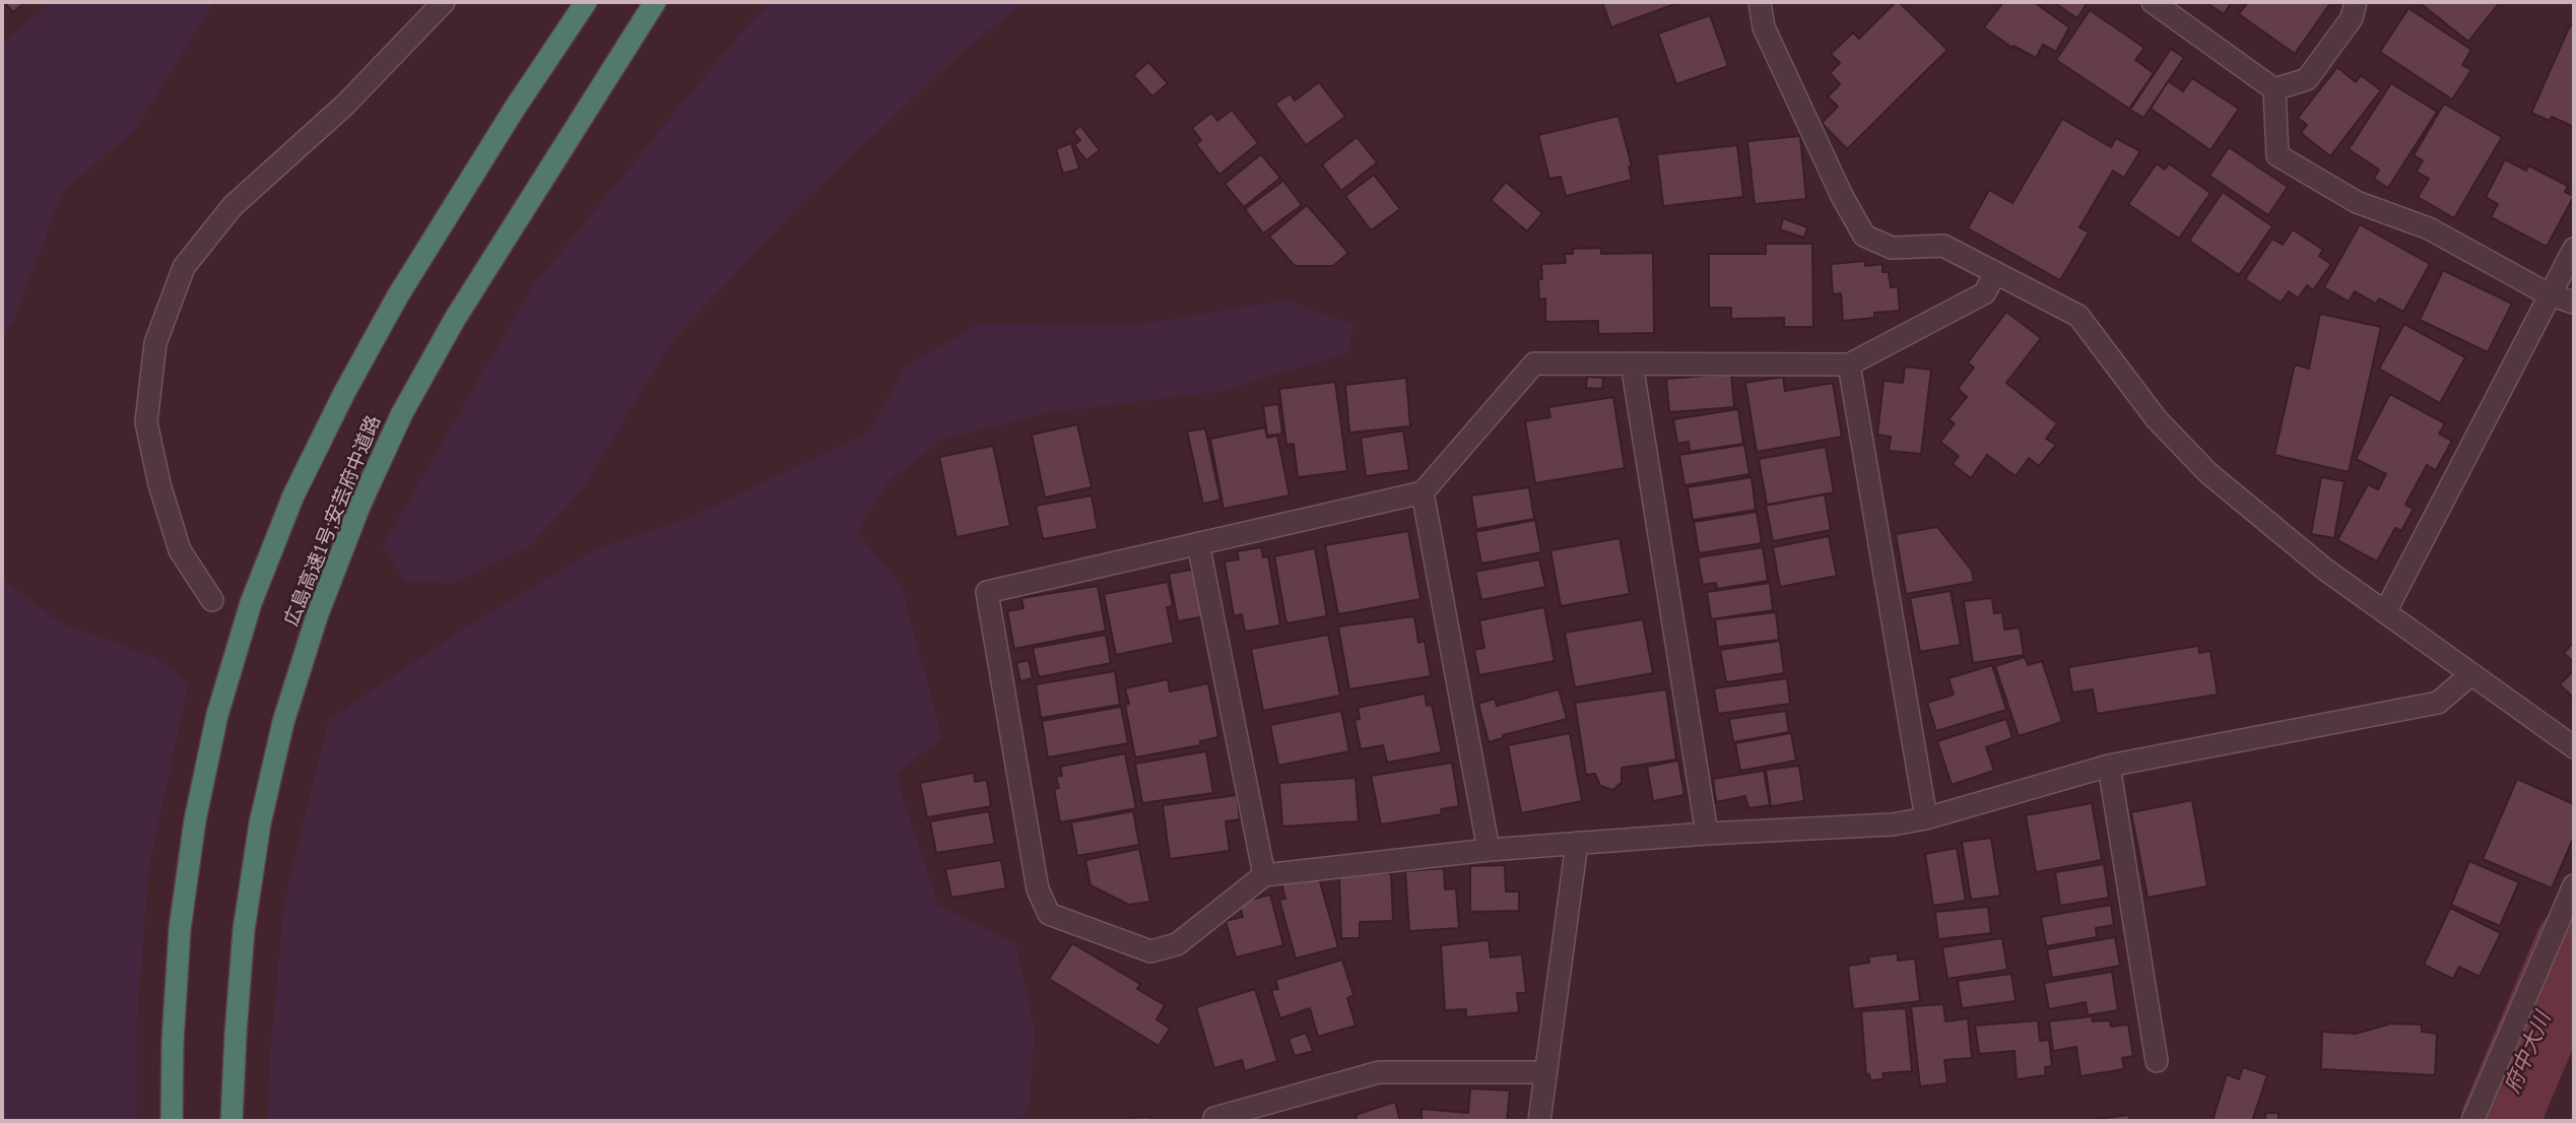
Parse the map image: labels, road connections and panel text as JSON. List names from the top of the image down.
{
  "streets": {
    "highway": ["広島高速1号;安芸府中道路"]
  },
  "water": ["府中大川"]
}
